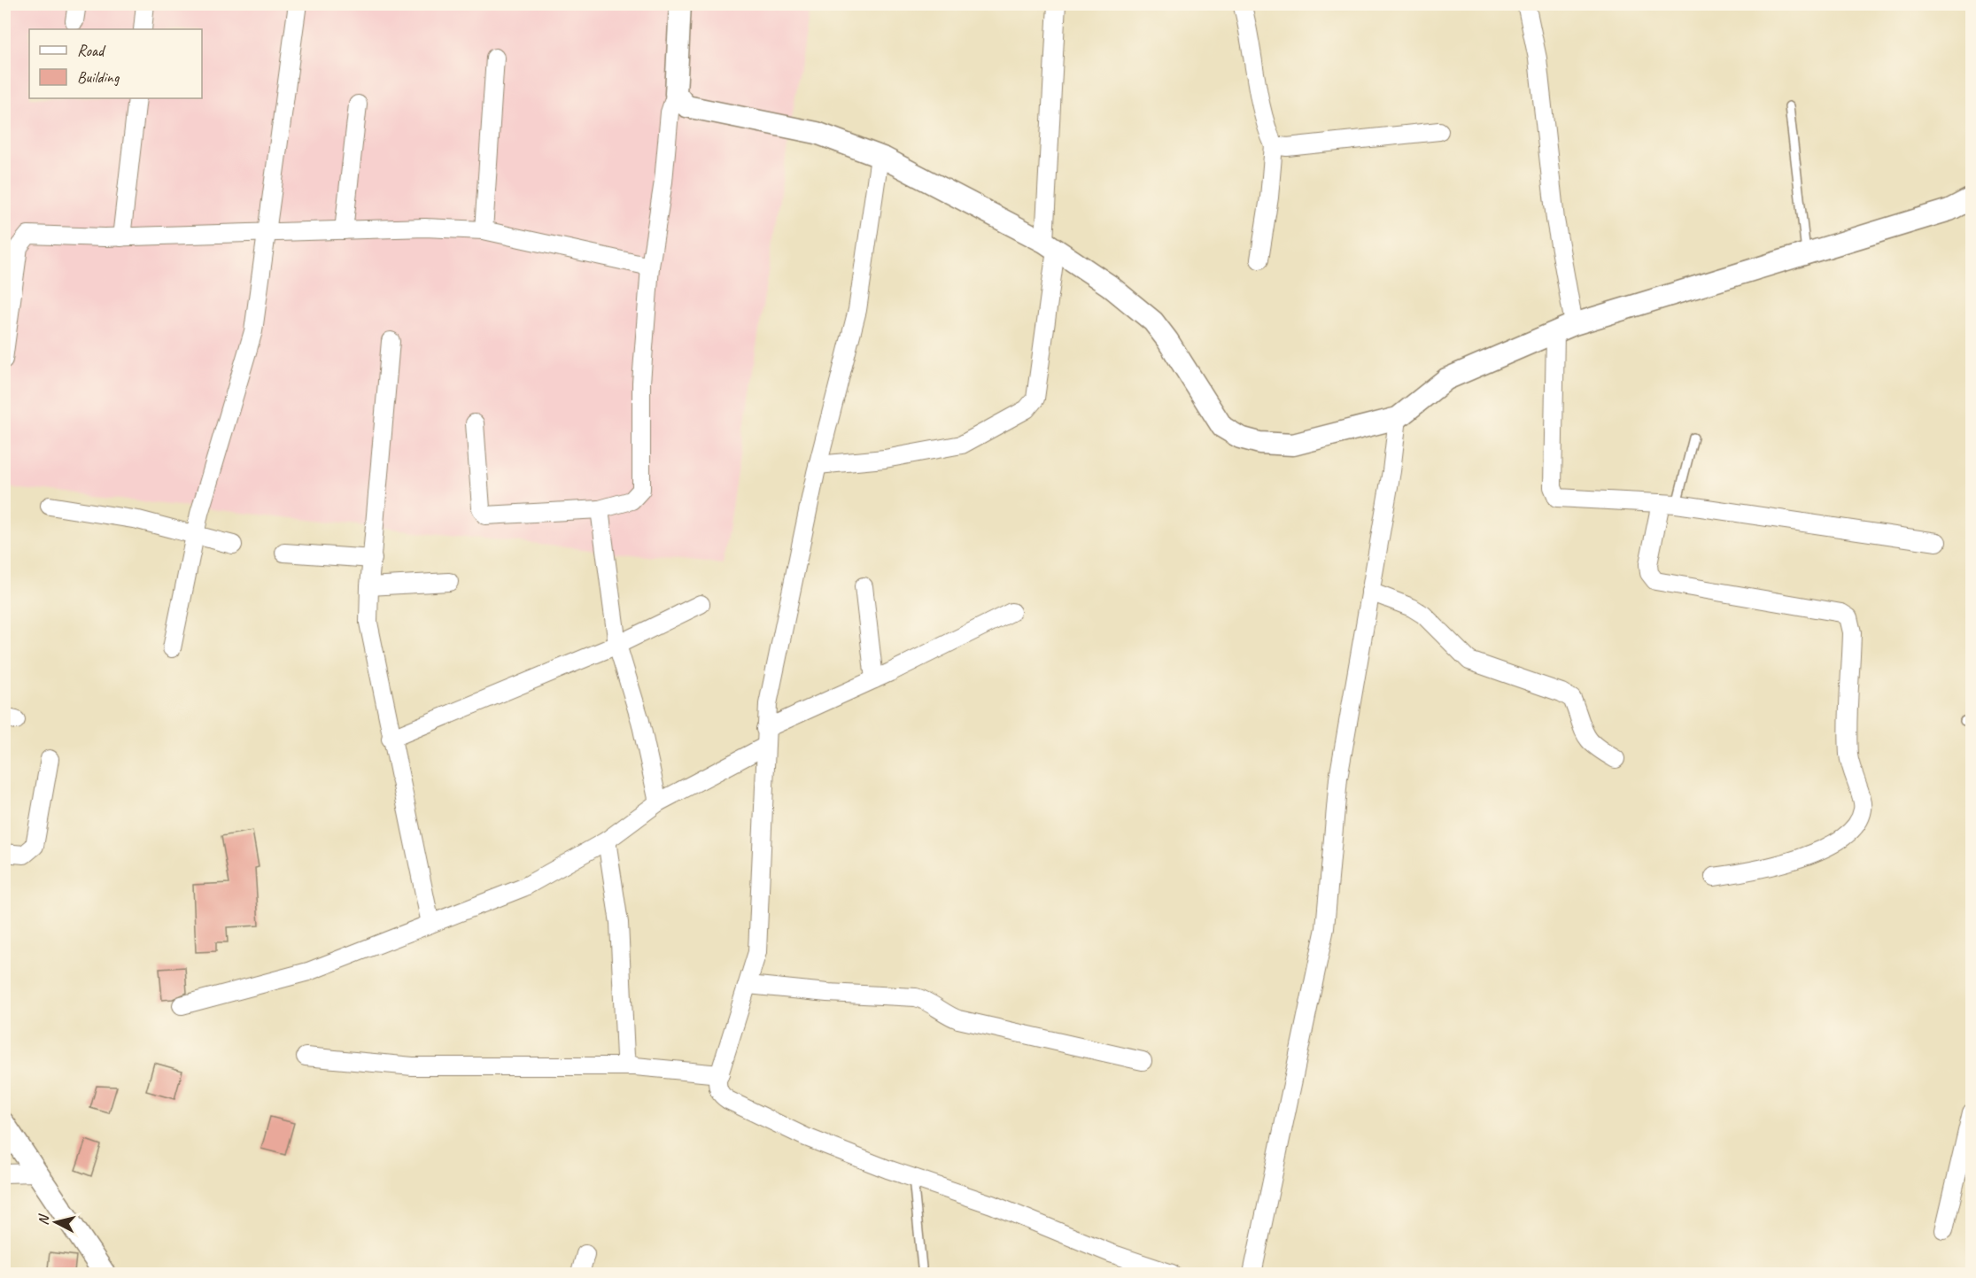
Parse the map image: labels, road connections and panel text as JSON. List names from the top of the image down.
{
  "legend": ["Road", "Building"],
  "north": "left"
}
